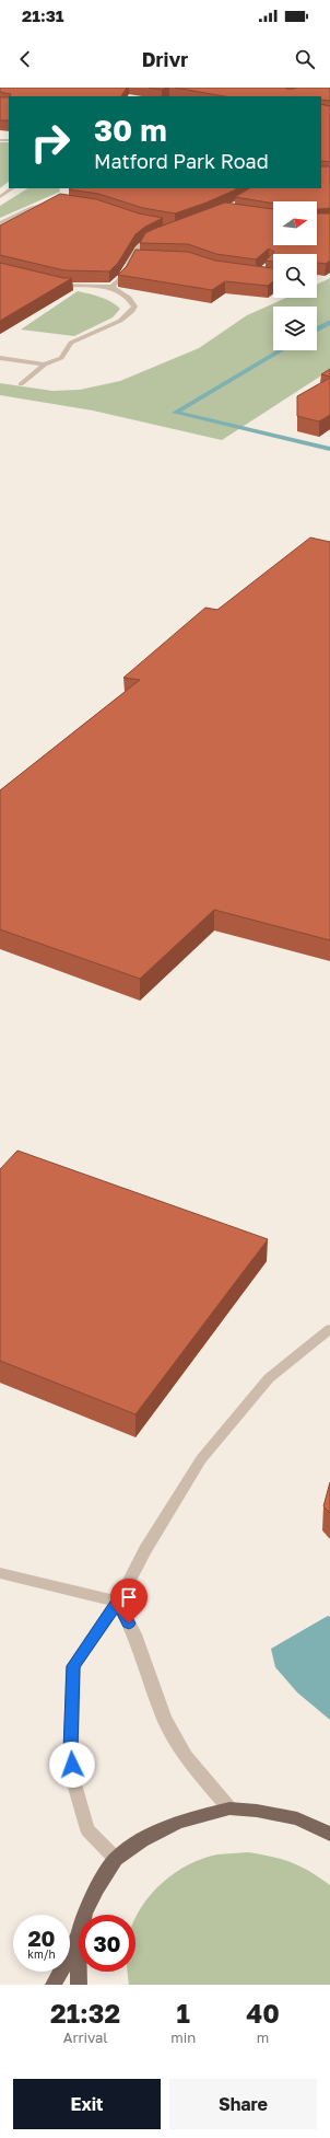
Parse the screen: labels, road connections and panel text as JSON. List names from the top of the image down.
{
  "north": "right",
  "page": {
    "status": "21:31",
    "header": "Drivr",
    "turn": ["30 m", "Matford Park Road"],
    "speed": "20 km/h",
    "limit": "30",
    "eta": [
      "21:32",
      "Arrival",
      "1",
      "min",
      "40",
      "m"
    ],
    "buttons": ["Exit", "Share"]
  }
}
